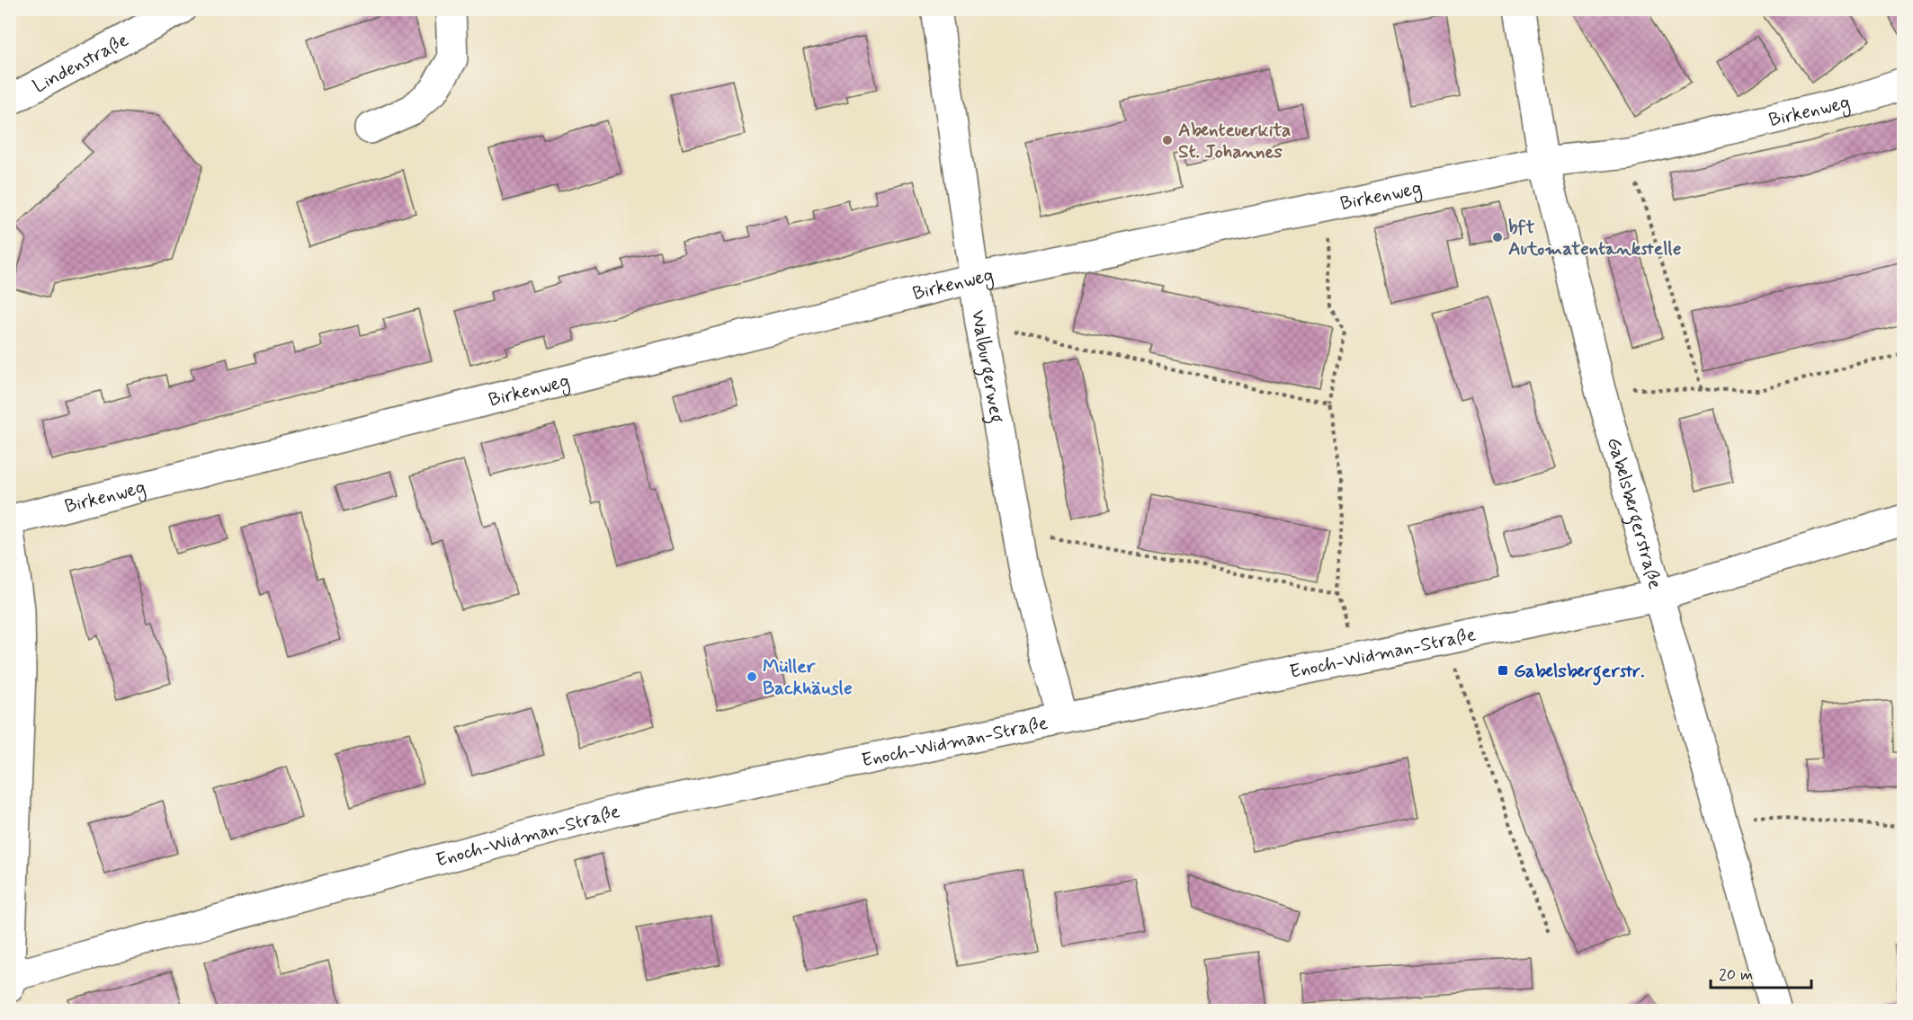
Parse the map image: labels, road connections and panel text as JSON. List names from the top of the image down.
{
  "streets": {
    "street": [
      "Lindenstraße",
      "Birkenweg",
      "Walburgerweg",
      "Gabelsbergerstraße",
      "Enoch-Widman-Straße"
    ]
  },
  "crossings": [
    ["Birkenweg", "Walburgerweg"],
    ["Birkenweg", "Gabelsbergerstraße"],
    ["Walburgerweg", "Enoch-Widman-Straße"],
    ["Gabelsbergerstraße", "Enoch-Widman-Straße"]
  ],
  "places": {
    "other": ["Abenteuerkita St. Johannes", "bft Automatentankstelle", "Müller Backhäusle"],
    "transit": ["Gabelsbergerstr."]
  },
  "scale_bar": "20 m"
}
